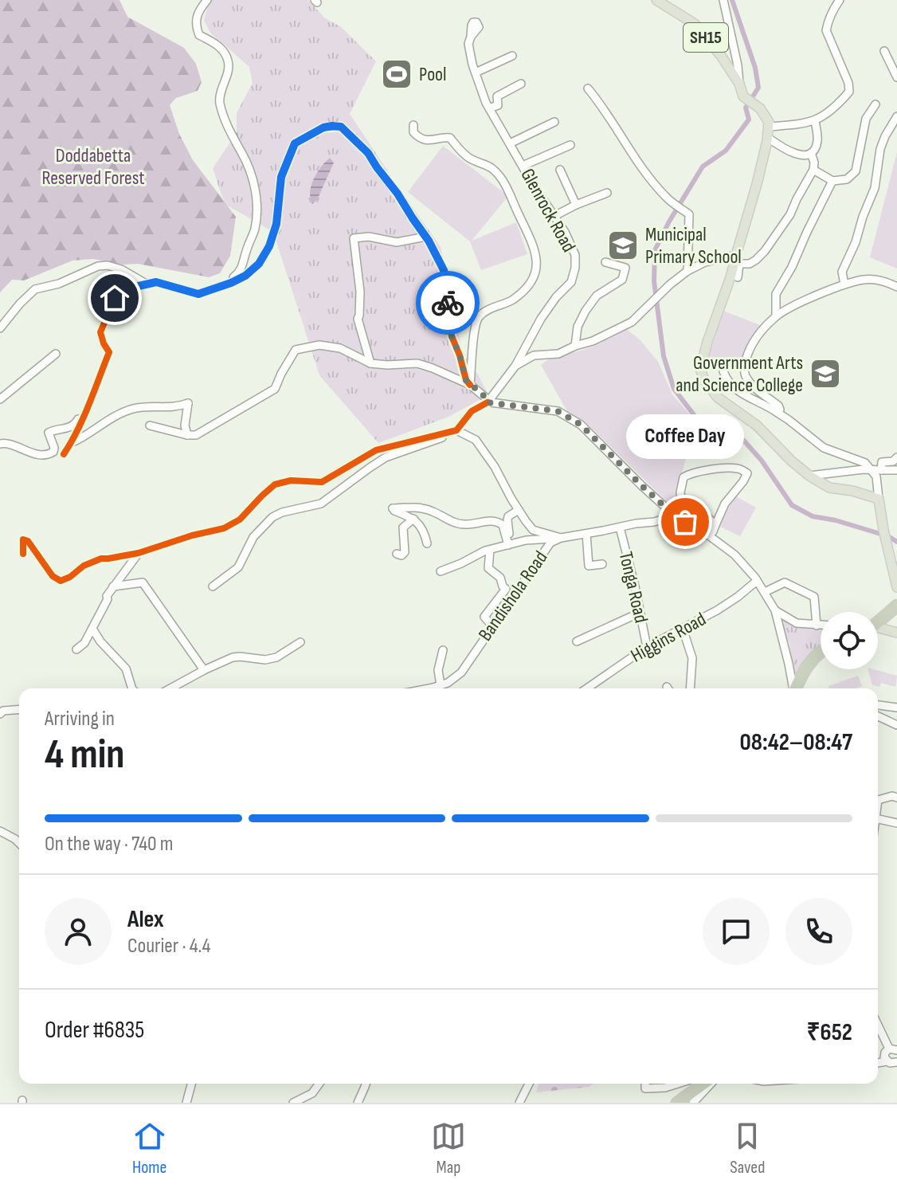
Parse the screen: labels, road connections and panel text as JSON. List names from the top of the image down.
{
  "streets": {
    "main road": ["SH15"],
    "street": [
      "Glenrock Road",
      "Tonga Road",
      "Bandishola Road",
      "Higgins Road"
    ]
  },
  "crossings": [
    ["Tonga Road", "Bandishola Road"],
    ["Tonga Road", "Higgins Road"]
  ],
  "parks": ["Doddabetta Reserved Forest"],
  "places": {
    "sports": ["Pool"],
    "school or university": ["Municipal Primary School", "Government Arts and Science College"],
    "other": ["Coffee Day"]
  },
  "page": {
    "bubble": "Coffee Day",
    "heading": ["4 min", "Arriving in", "08:42–08:47"],
    "panel": [
      "Alex",
      "Courier · 4.4",
      "Order #6835",
      "₹652"
    ],
    "bar": "On the way · 740 m",
    "tabs": ["Home", "Map", "Saved"]
  }
}
